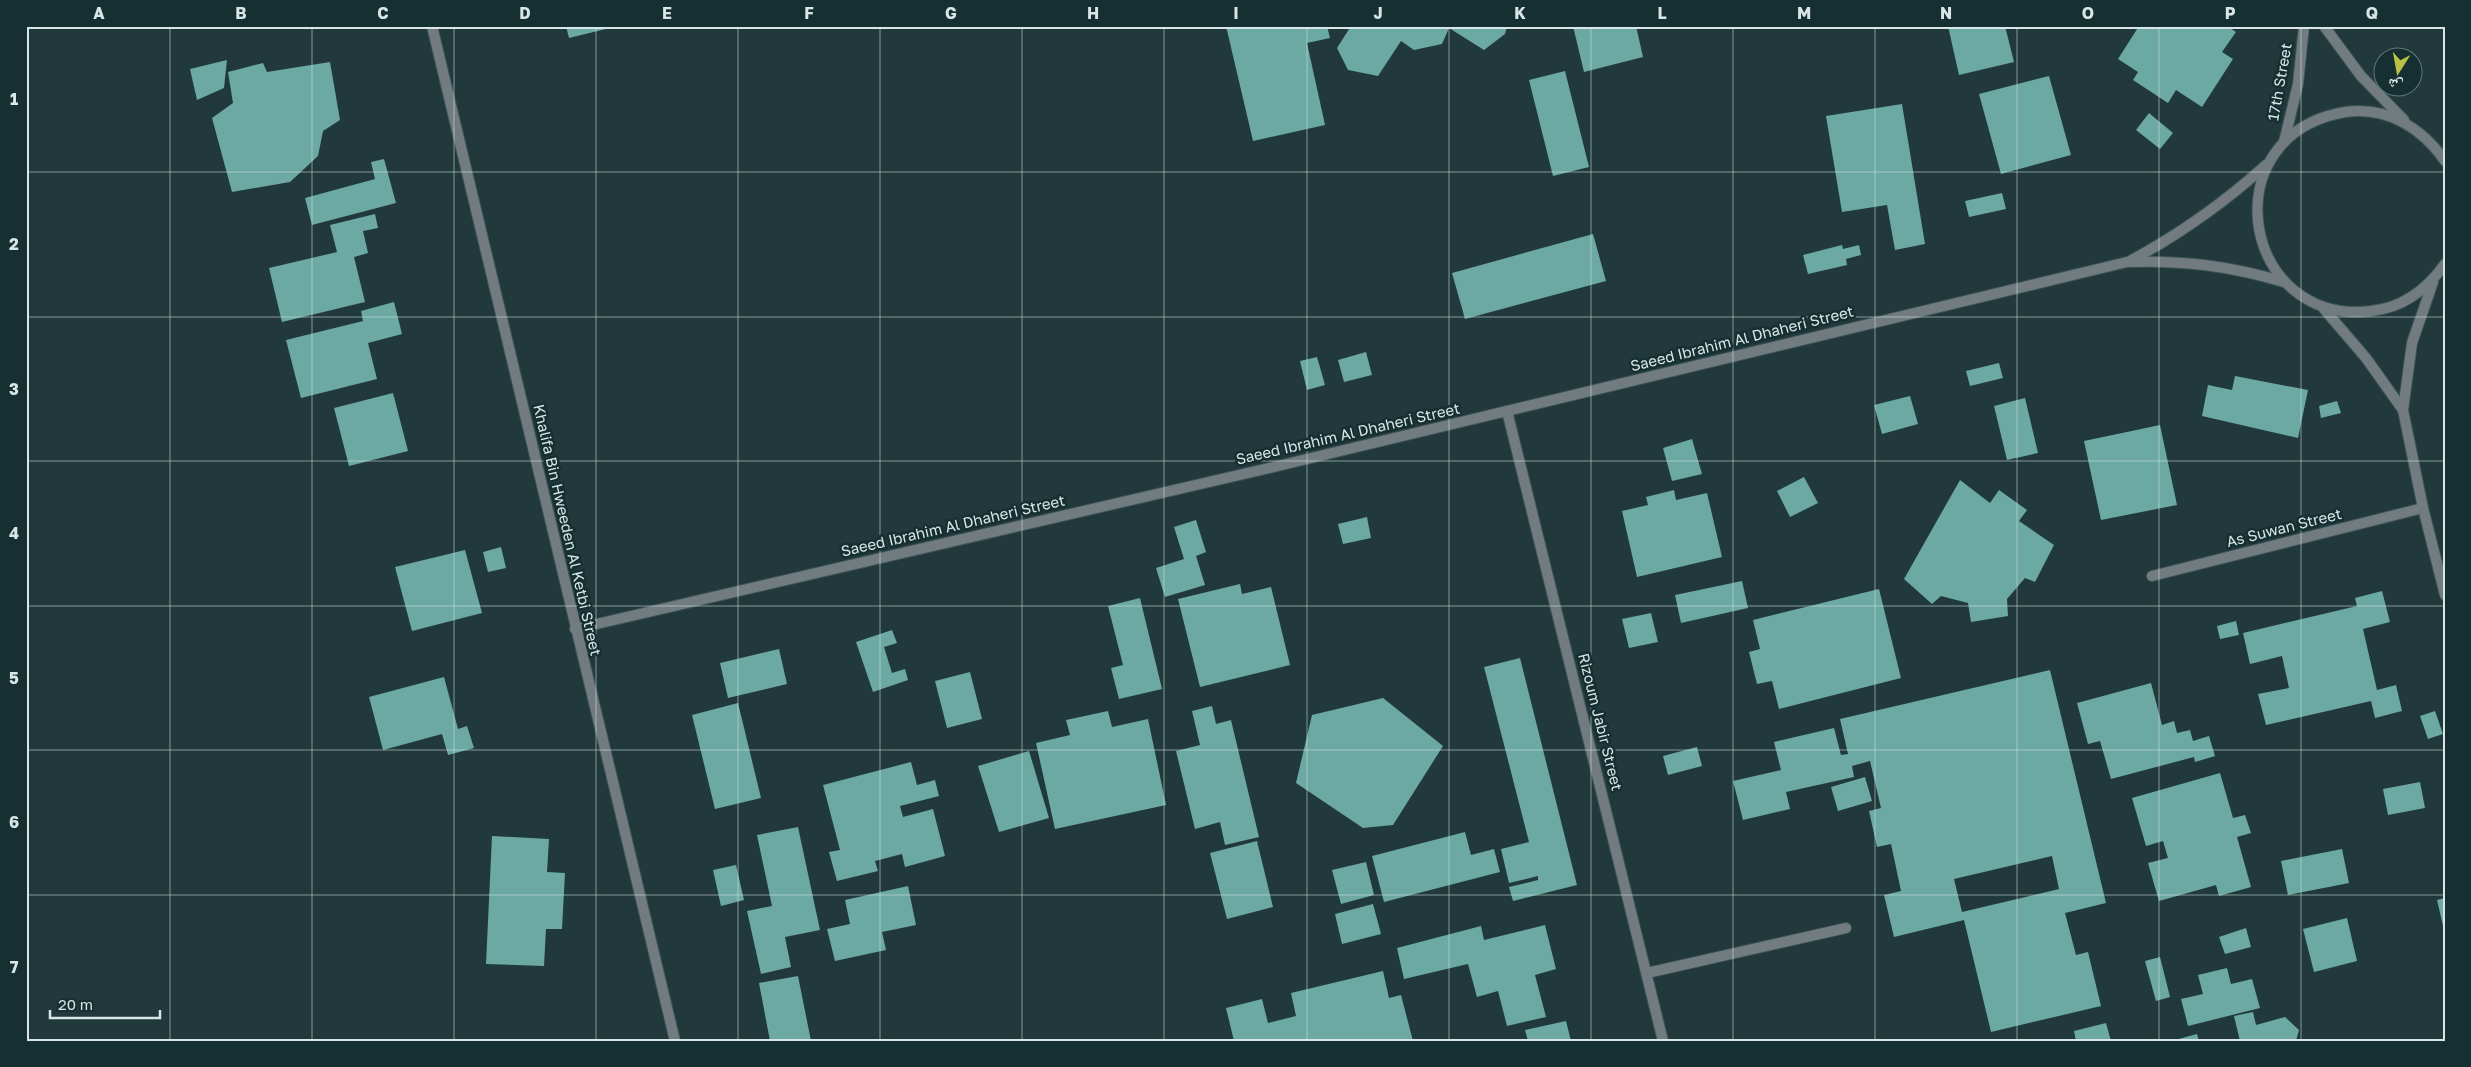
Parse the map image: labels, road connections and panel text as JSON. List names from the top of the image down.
{
  "streets": {
    "street": [
      "17th Street",
      "Saeed Ibrahim Al Dhaheri Street",
      "As Suwan Street",
      "Khalifa Bin Hweeden Al Ketbi Street",
      "Rizoum Jabir Street"
    ]
  },
  "crossings": [
    ["Saeed Ibrahim Al Dhaheri Street", "Khalifa Bin Hweeden Al Ketbi Street"],
    ["Saeed Ibrahim Al Dhaheri Street", "Rizoum Jabir Street"]
  ],
  "scale_bar": "20 m",
  "north": "bottom",
  "grid": {
    "columns": [
      "A",
      "B",
      "C",
      "D",
      "E",
      "F",
      "G",
      "H",
      "I",
      "J",
      "K",
      "L",
      "M",
      "N",
      "O",
      "P",
      "Q"
    ],
    "rows": [
      "1",
      "2",
      "3",
      "4",
      "5",
      "6",
      "7"
    ]
  }
}
